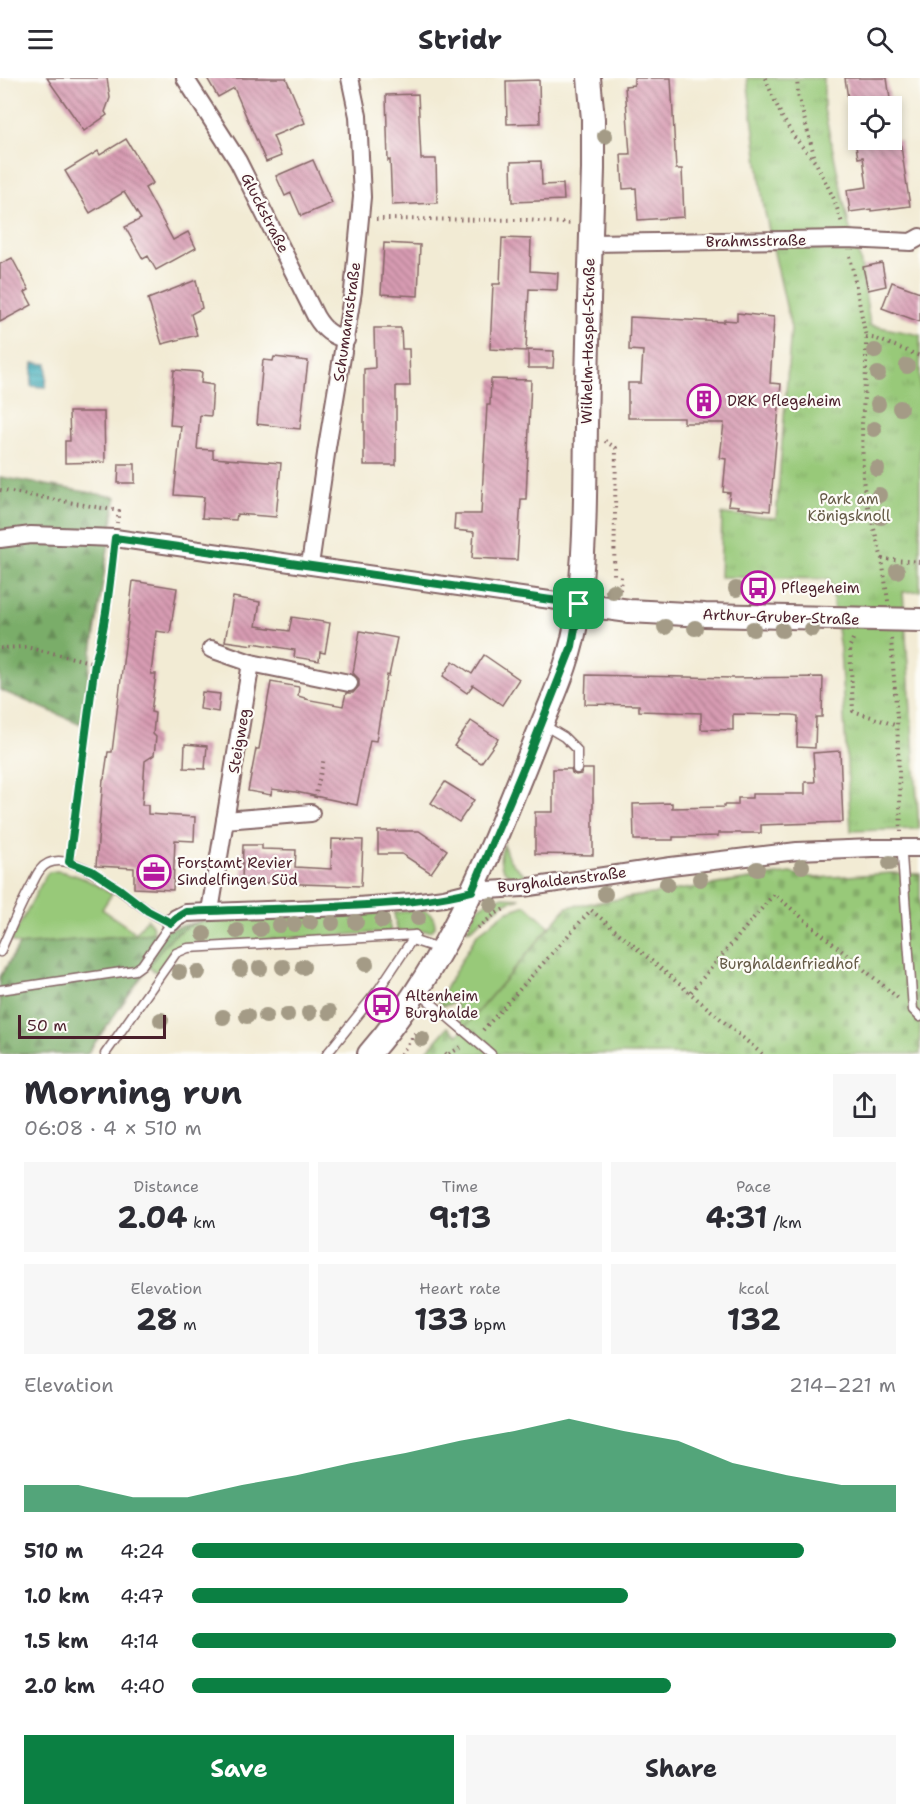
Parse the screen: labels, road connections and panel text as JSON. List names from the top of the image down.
{
  "streets": {
    "street": [
      "Gluckstraße",
      "Brahmsstraße",
      "Schumannstraße",
      "Wilhelm-Haspel-Straße",
      "Arthur-Gruber-Straße",
      "Steigweg",
      "Burghaldenstraße"
    ]
  },
  "crossings": [
    ["Gluckstraße", "Schumannstraße"],
    ["Brahmsstraße", "Wilhelm-Haspel-Straße"],
    ["Schumannstraße", "Arthur-Gruber-Straße"],
    ["Wilhelm-Haspel-Straße", "Arthur-Gruber-Straße"],
    ["Wilhelm-Haspel-Straße", "Burghaldenstraße"],
    ["Steigweg", "Burghaldenstraße"]
  ],
  "parks": ["Park am Königsknoll", "Burghaldenfriedhof"],
  "places": {
    "building": ["DRK Pflegeheim"],
    "bus stop": ["Pflegeheim", "Altenheim Burghalde"],
    "office": ["Forstamt Revier Sindelfingen Süd"]
  },
  "scale_bar": "50 m",
  "page": {
    "header": "Stridr",
    "scale": "50 m",
    "heading": ["Morning run", "06:08 · 4 × 510 m"],
    "stats": [
      ["Distance", "2.04 km"],
      ["Time", "9:13"],
      ["Pace", "4:31 /km"],
      ["Elevation", "28 m"],
      ["Heart rate", "133 bpm"],
      ["kcal", "132"]
    ],
    "chart": ["Elevation", "214–221 m"],
    "list": [
      {
        "name": "510 m",
        "note": "4:24"
      },
      {
        "name": "1.0 km",
        "note": "4:47"
      },
      {
        "name": "1.5 km",
        "note": "4:14"
      },
      {
        "name": "2.0 km",
        "note": "4:40"
      }
    ],
    "buttons": ["Save", "Share"]
  }
}
